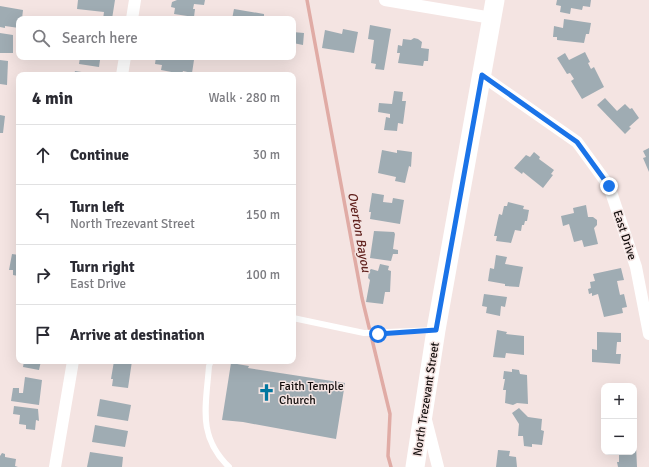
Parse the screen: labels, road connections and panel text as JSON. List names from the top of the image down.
{
  "streets": {
    "main road": ["North Trezevant Street"],
    "street": ["East Drive"]
  },
  "crossings": [
    ["East Drive", "North Trezevant Street"]
  ],
  "water": ["Overton Bayou"],
  "places": {
    "church": ["Faith Temple Church"]
  },
  "page": {
    "search": "Search here",
    "heading": ["4 min", "Walk · 280 m"],
    "list": [
      ["Continue", "30 m"],
      ["Turn left", "North Trezevant Street", "150 m"],
      ["Turn right", "East Drive", "100 m"],
      "Arrive at destination"
    ],
    "map_buttons": ["+", "−"]
  }
}
